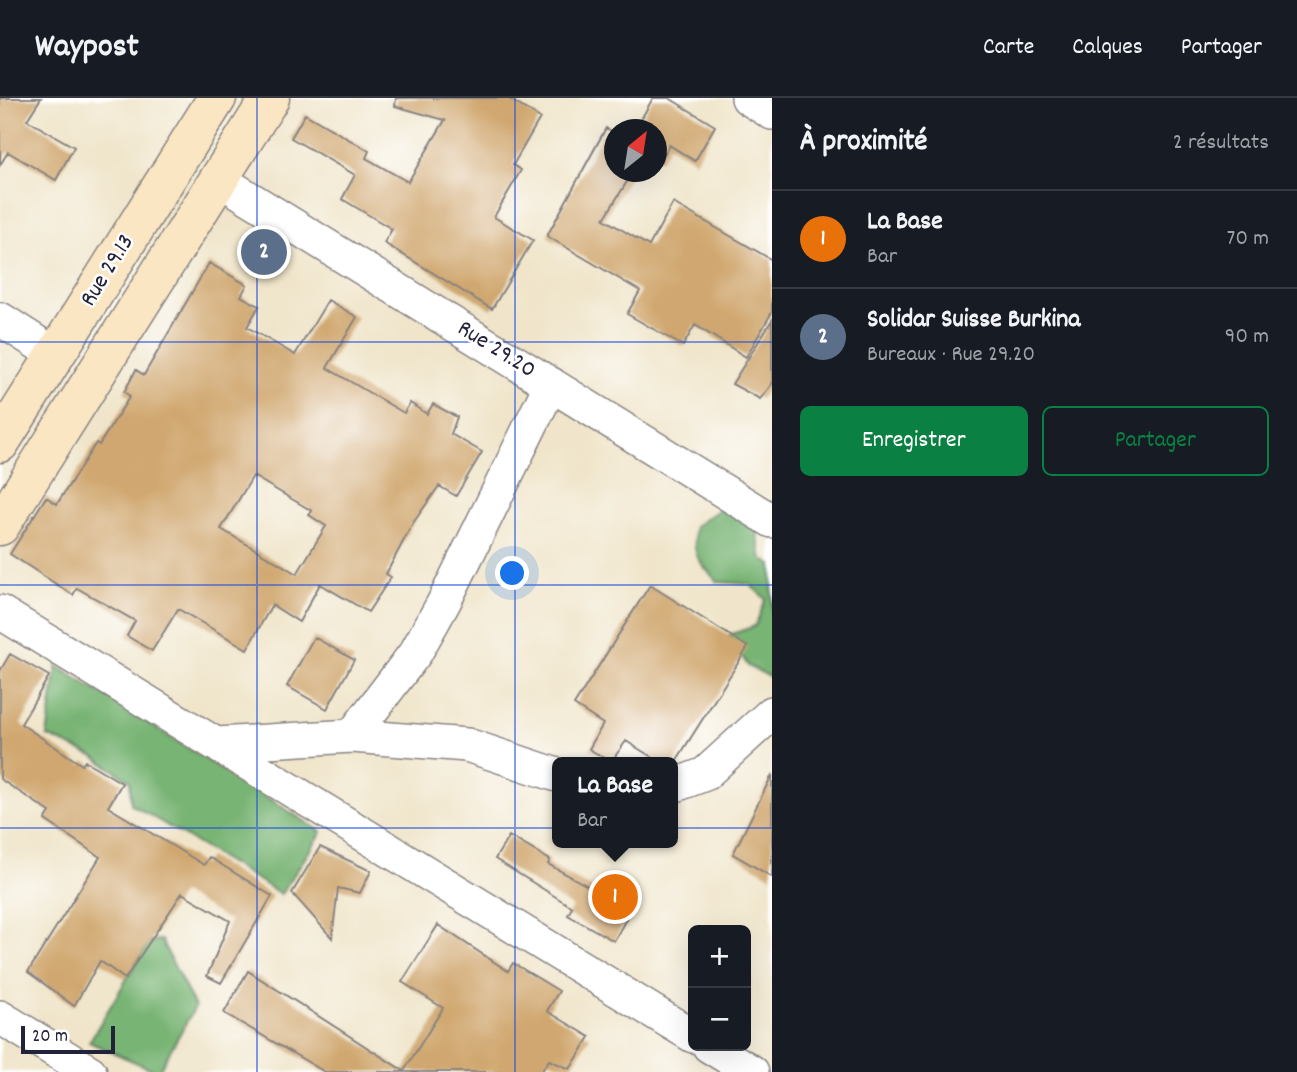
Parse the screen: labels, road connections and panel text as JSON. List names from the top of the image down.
{
  "streets": {
    "main road": ["Rue 29.13"],
    "street": ["Rue 29.20"]
  },
  "scale_bar": "20 m",
  "north": "top right",
  "page": {
    "header": "Waypost",
    "nav": ["Carte", "Calques", "Partager"],
    "heading": ["À proximité", "2 résultats"],
    "list": [
      {
        "mark": "1",
        "name": "La Base",
        "note": "Bar",
        "value": "70 m"
      },
      {
        "mark": "2",
        "name": "Solidar Suisse Burkina",
        "note": "Bureaux · Rue 29.20",
        "value": "90 m"
      }
    ],
    "pins": ["2", "1"],
    "buttons": ["Enregistrer", "Partager"],
    "popup": ["La Base", "Bar"],
    "map_buttons": ["+", "−"],
    "scale": "20 m"
  }
}
